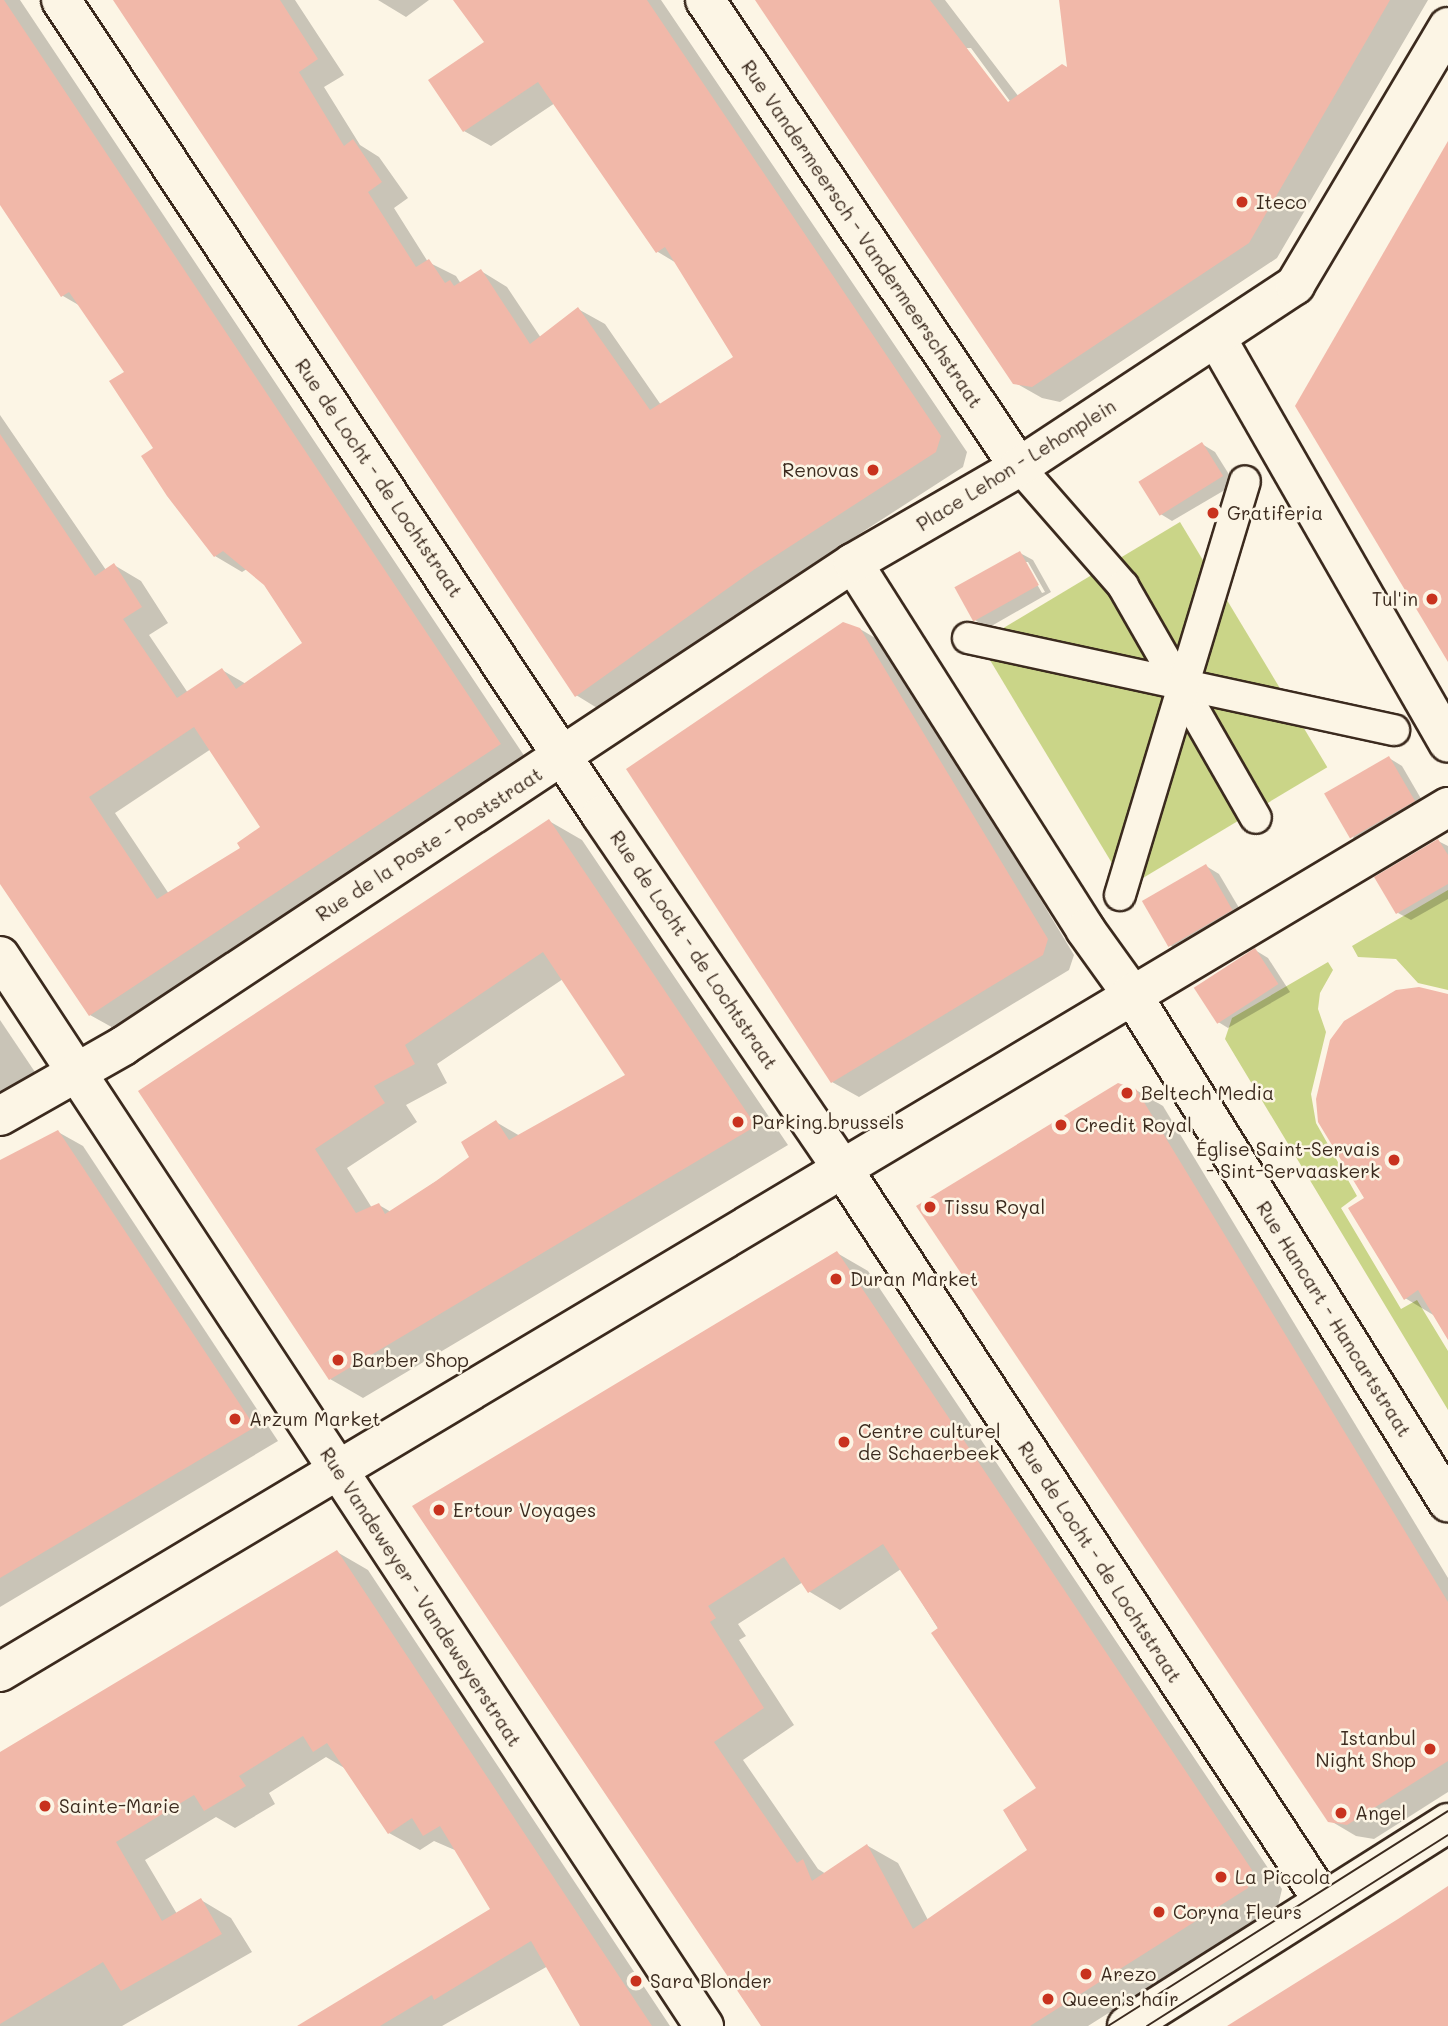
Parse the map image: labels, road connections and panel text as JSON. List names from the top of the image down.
{
  "streets": {
    "street": [
      "Rue Vandermeersch - Vandermeerschstraat",
      "Place Lehon - Lehonplein",
      "Rue de Locht - de Lochtstraat",
      "Rue de la Poste - Poststraat",
      "Rue Hancart - Hancartstraat",
      "Rue Vandeweyer - Vandeweyerstraat"
    ]
  },
  "crossings": [
    ["Rue Vandermeersch - Vandermeerschstraat", "Place Lehon - Lehonplein"],
    ["Place Lehon - Lehonplein", "Rue de la Poste - Poststraat"],
    ["Rue de Locht - de Lochtstraat", "Rue de la Poste - Poststraat"],
    ["Rue de la Poste - Poststraat", "Rue Vandeweyer - Vandeweyerstraat"]
  ],
  "places": [
    "Iteco",
    "Renovas",
    "Gratiferia",
    "Tul'in",
    "Beltech Media",
    "Parking.brussels",
    "Credit Royal",
    "Église Saint-Servais - Sint-Servaaskerk",
    "Tissu Royal",
    "Duran Market",
    "Barber Shop",
    "Arzum Market",
    "Centre culturel de Schaerbeek",
    "Ertour Voyages",
    "Istanbul Night Shop",
    "Sainte-Marie",
    "Angel",
    "La Piccola",
    "Coryna Fleurs",
    "Arezo",
    "Sara Blonder",
    "Queen's hair"
  ]
}
